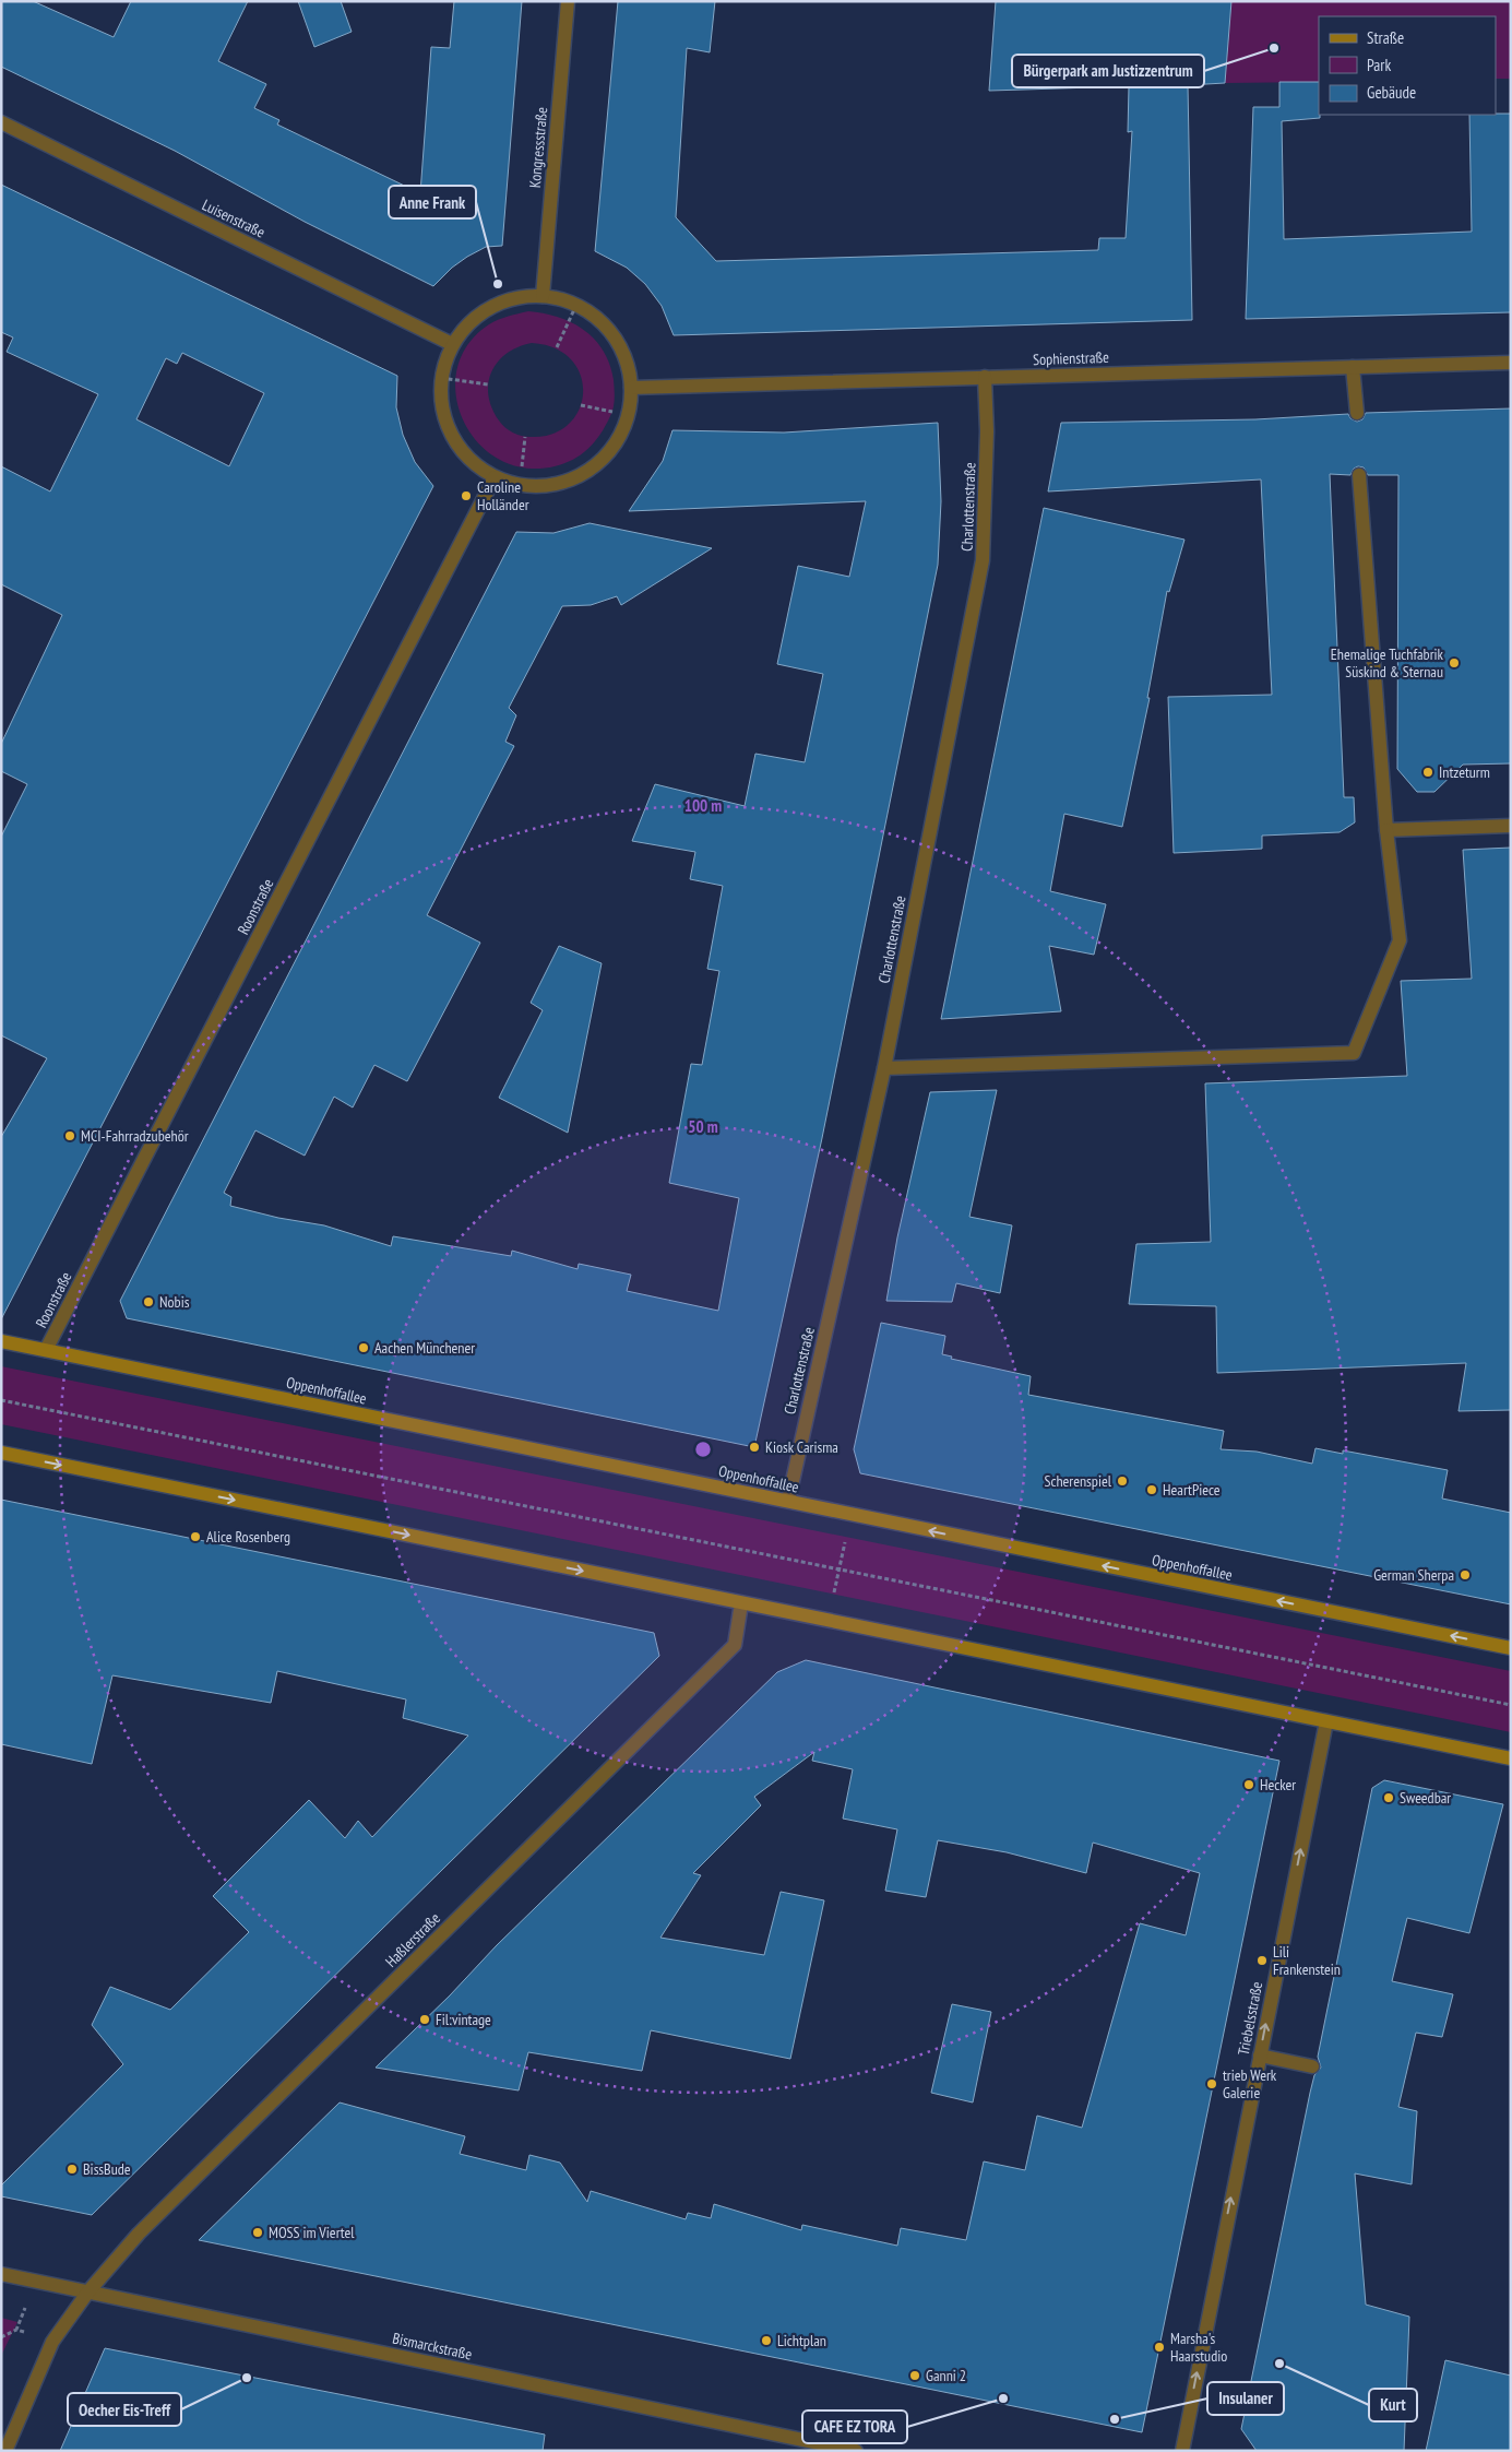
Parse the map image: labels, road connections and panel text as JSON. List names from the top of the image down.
{
  "streets": {
    "street": [
      "Kongressstraße",
      "Luisenstraße",
      "Sophienstraße",
      "Charlottenstraße",
      "Roonstraße",
      "Oppenhoffallee",
      "Haßlerstraße",
      "Triebelsstraße",
      "Bismarckstraße"
    ]
  },
  "crossings": [
    ["Kongressstraße", "Luisenstraße"],
    ["Kongressstraße", "Sophienstraße"],
    ["Kongressstraße", "Roonstraße"],
    ["Luisenstraße", "Sophienstraße"],
    ["Luisenstraße", "Roonstraße"],
    ["Sophienstraße", "Charlottenstraße"],
    ["Sophienstraße", "Roonstraße"],
    ["Charlottenstraße", "Oppenhoffallee"],
    ["Roonstraße", "Oppenhoffallee"],
    ["Haßlerstraße", "Bismarckstraße"]
  ],
  "one_way": ["Triebelsstraße"],
  "places": [
    "Bürgerpark am Justizzentrum",
    "Anne Frank",
    "Caroline Holländer",
    "Ehemalige Tuchfabrik Süskind & Sternau",
    "Intzeturm",
    "MCI-Fahrradzubehör",
    "Nobis",
    "Aachen Münchener",
    "Kiosk Carisma",
    "Scherenspiel",
    "HeartPiece",
    "Alice Rosenberg",
    "German Sherpa",
    "Hecker",
    "Sweedbar",
    "Lili Frankenstein",
    "Fil:vintage",
    "trieb Werk Galerie",
    "BissBude",
    "MOSS im Viertel",
    "Lichtplan",
    "Marsha's Haarstudio",
    "Kurt",
    "Ganni 2",
    "Oecher Eis-Treff",
    "CAFE EZ TORA",
    "Insulaner"
  ],
  "legend": ["Straße", "Park", "Gebäude"],
  "rings": ["100 m", "50 m"]
}
